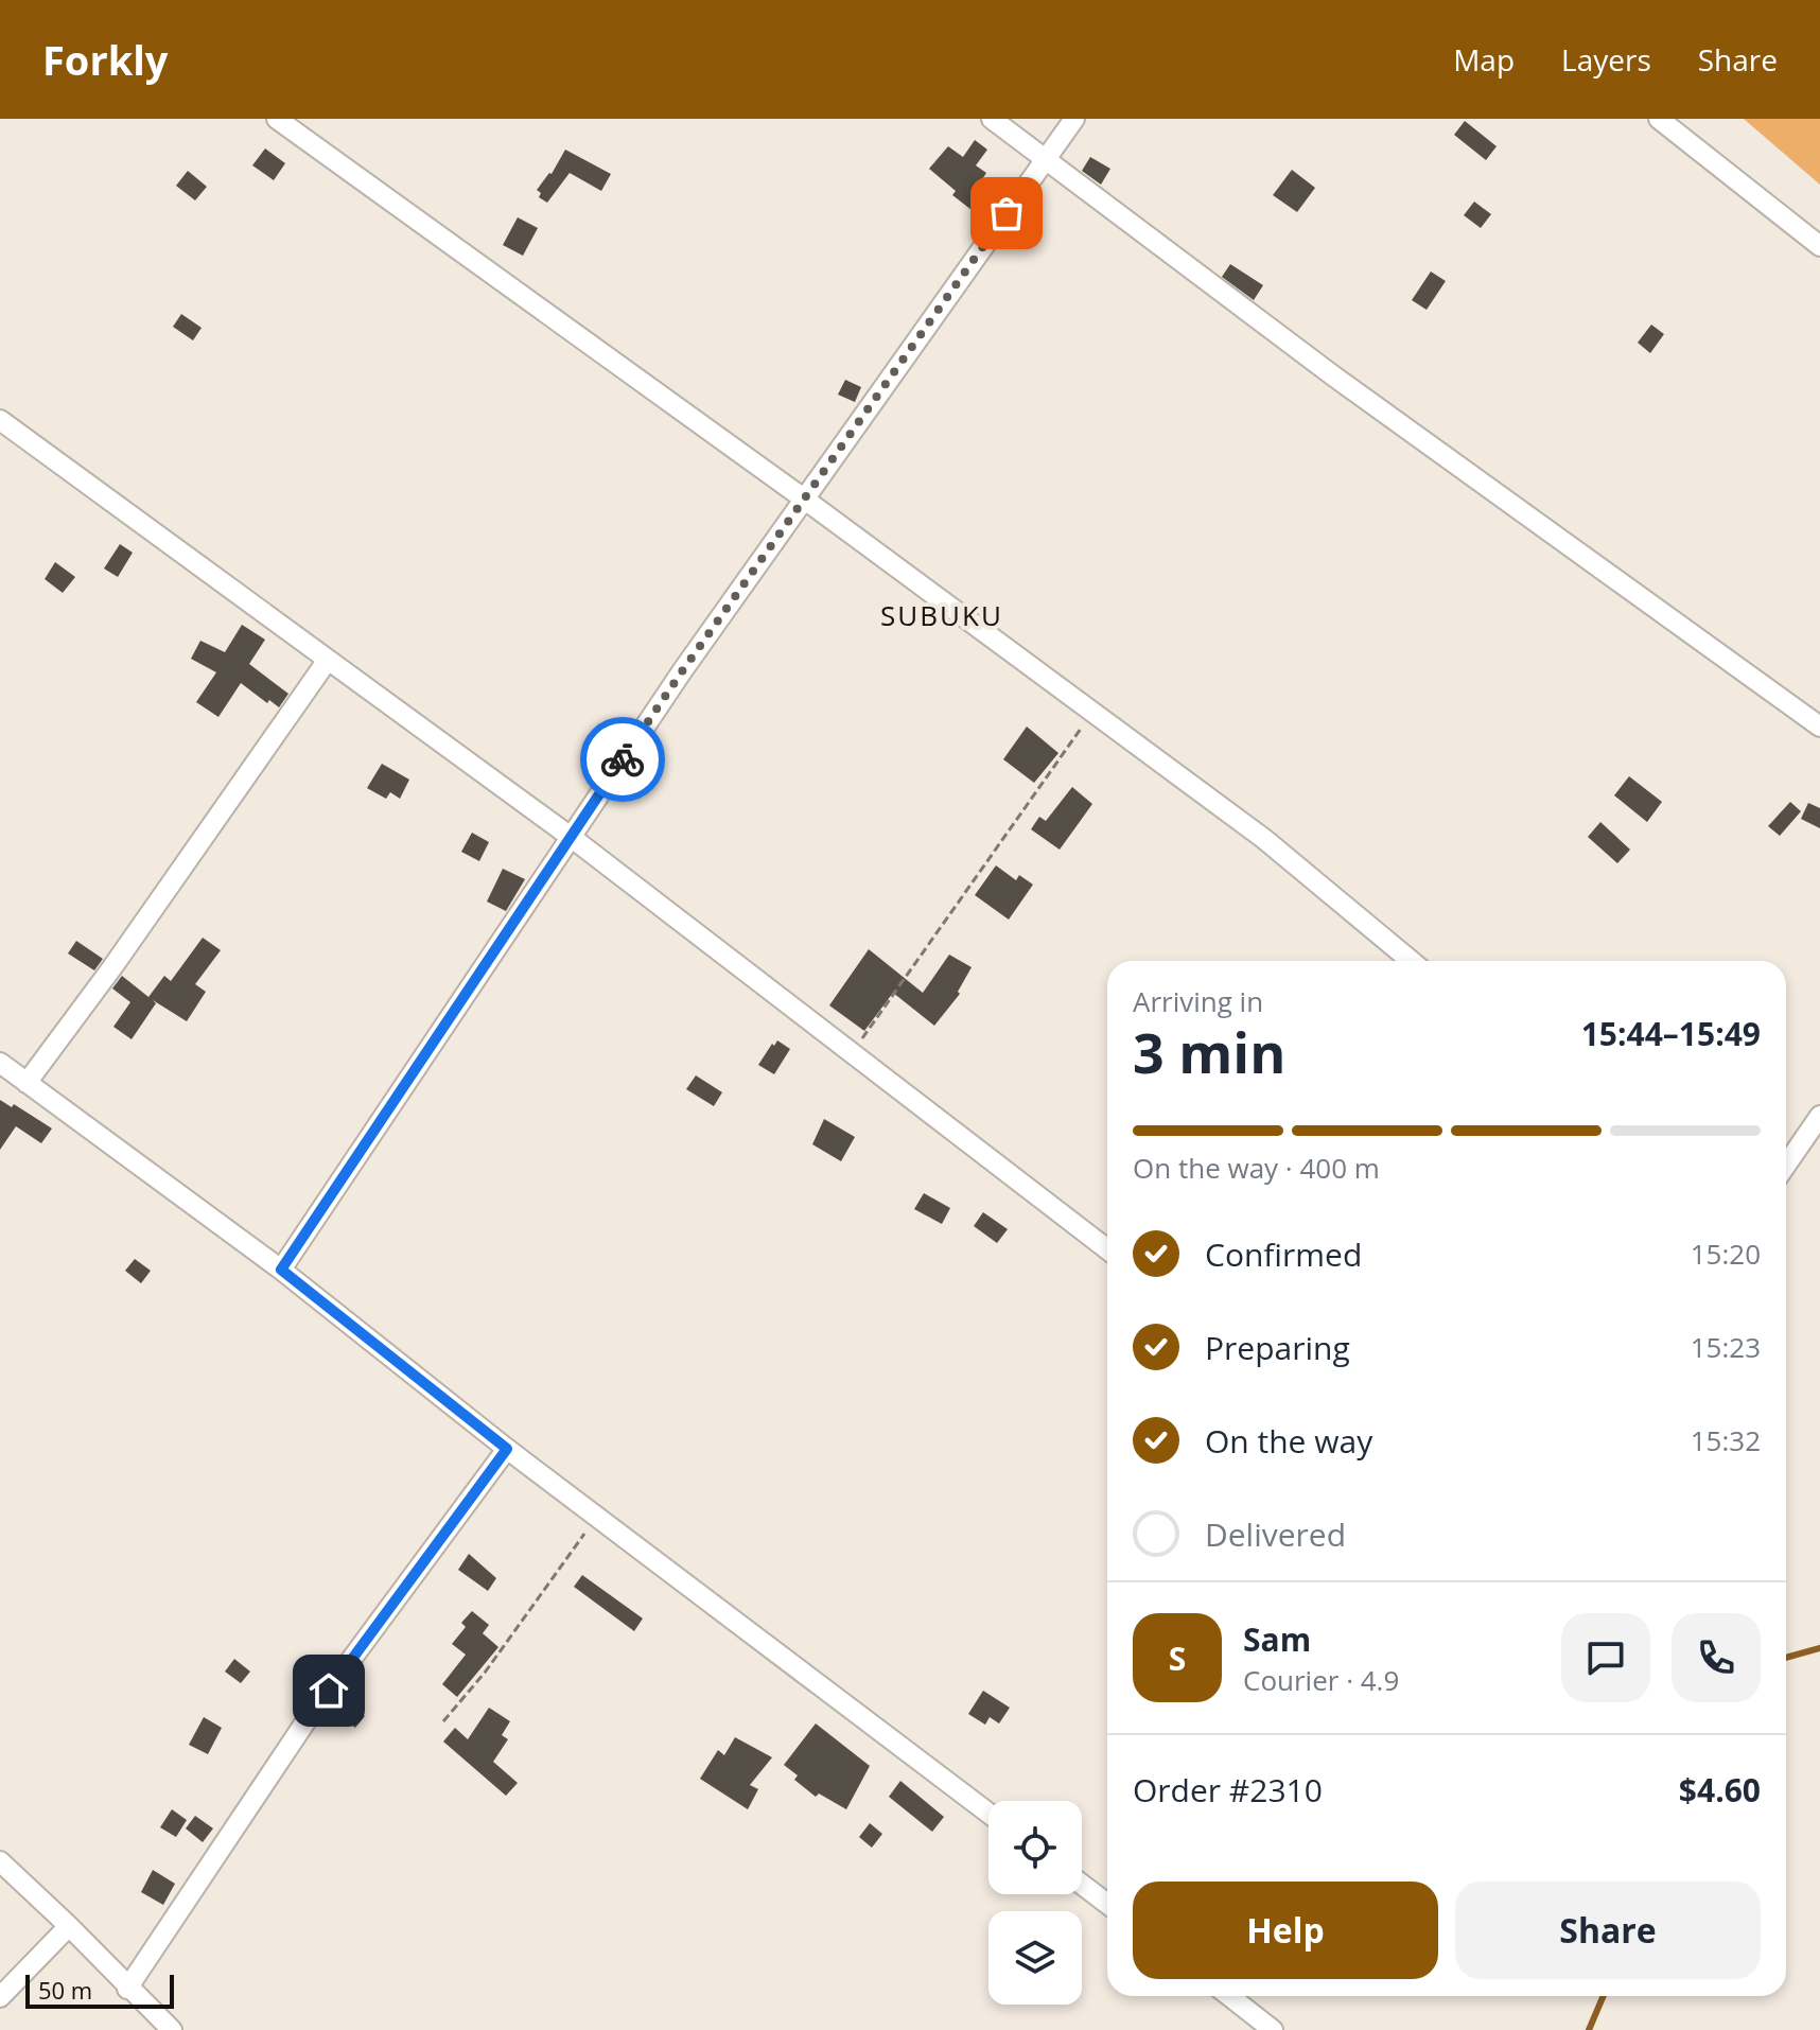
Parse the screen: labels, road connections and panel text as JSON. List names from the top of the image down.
{
  "districts": ["SUBUKU"],
  "scale_bar": "50 m",
  "page": {
    "header": "Forkly",
    "nav": ["Map", "Layers", "Share"],
    "heading": ["3 min", "Arriving in", "15:44–15:49"],
    "panel": [
      "Sam",
      "Courier · 4.9",
      "Order #2310",
      "$4.60"
    ],
    "bar": "On the way · 400 m",
    "list": [
      ["Confirmed", "15:20"],
      ["Preparing", "15:23"],
      ["On the way", "15:32"],
      "Delivered"
    ],
    "round": "S",
    "buttons": ["Help", "Share"],
    "scale": "50 m"
  }
}
